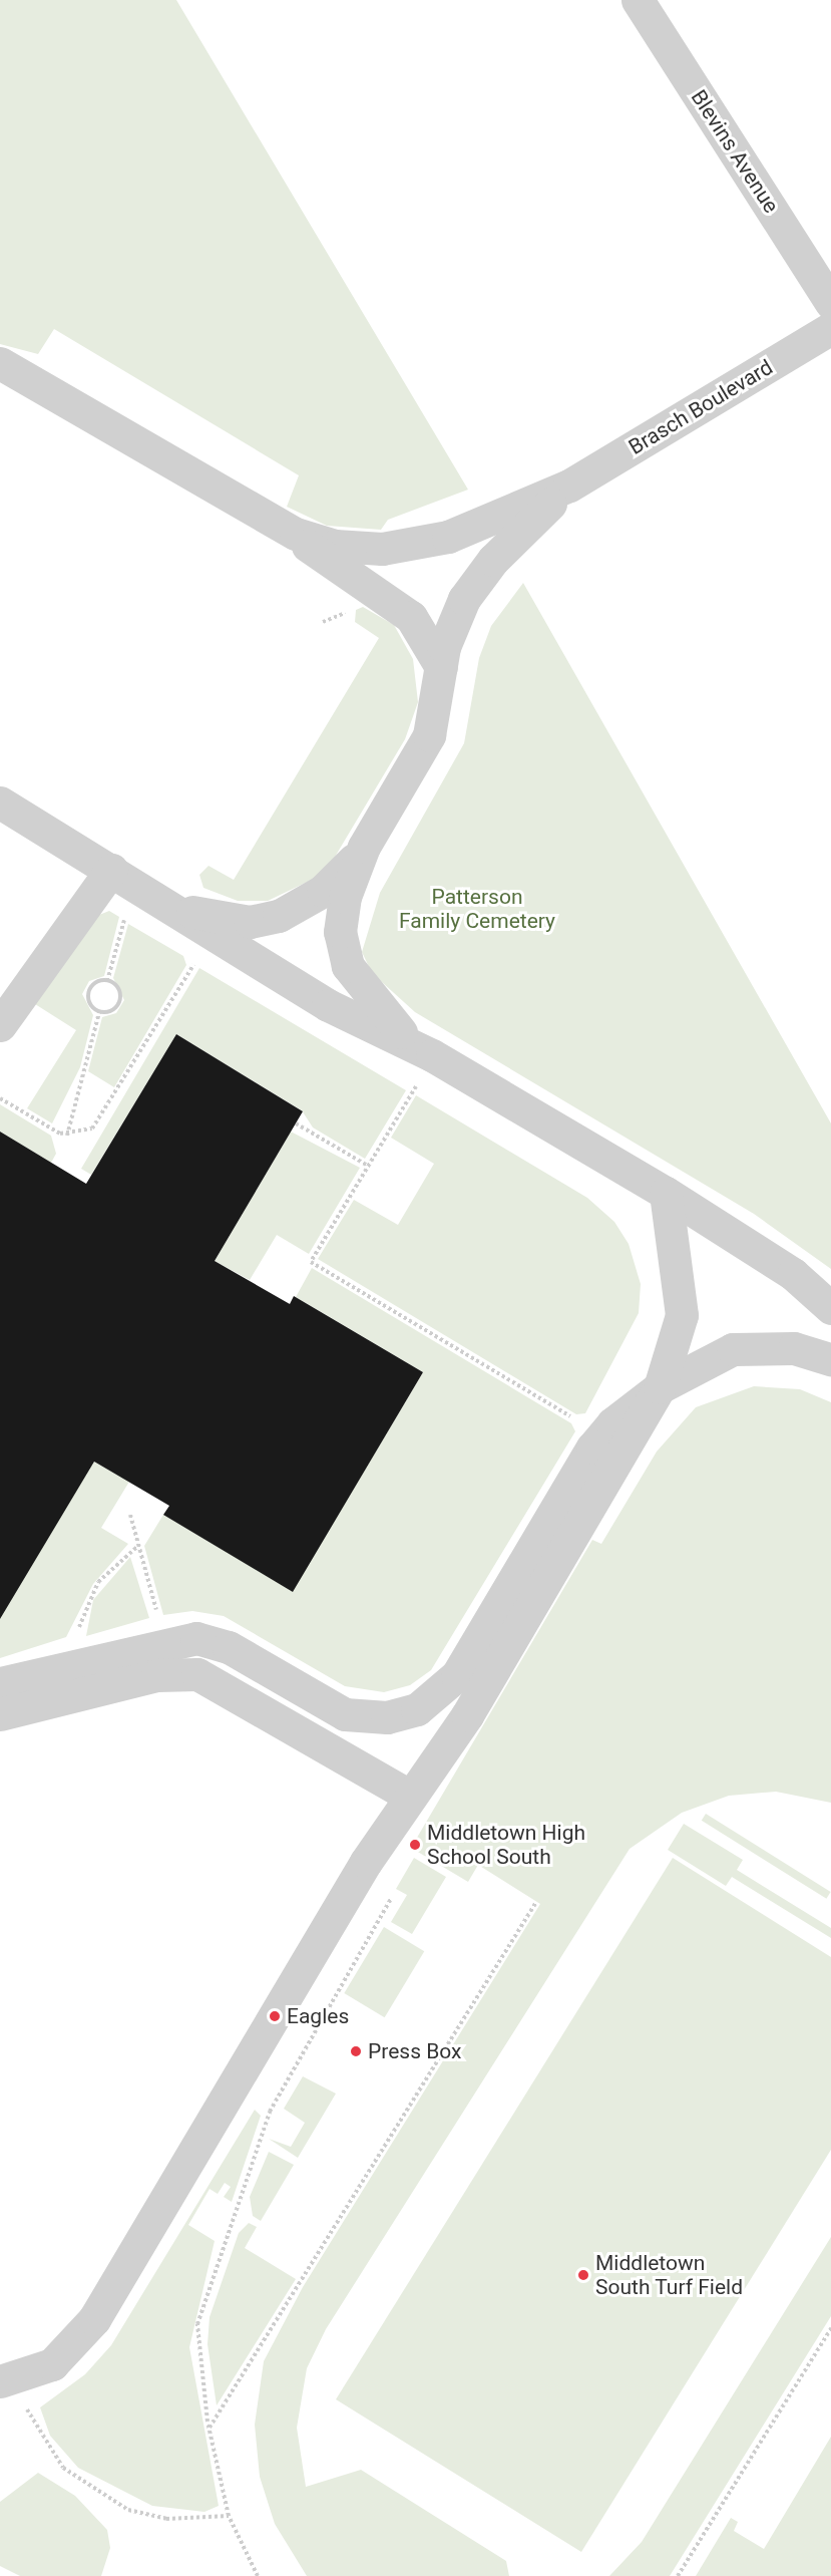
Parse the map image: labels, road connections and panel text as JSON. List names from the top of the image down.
{
  "streets": {
    "street": ["Blevins Avenue", "Brasch Boulevard"]
  },
  "parks": ["Patterson Family Cemetery"],
  "places": [
    "Middletown High School South",
    "Eagles",
    "Press Box",
    "Middletown South Turf Field"
  ]
}
